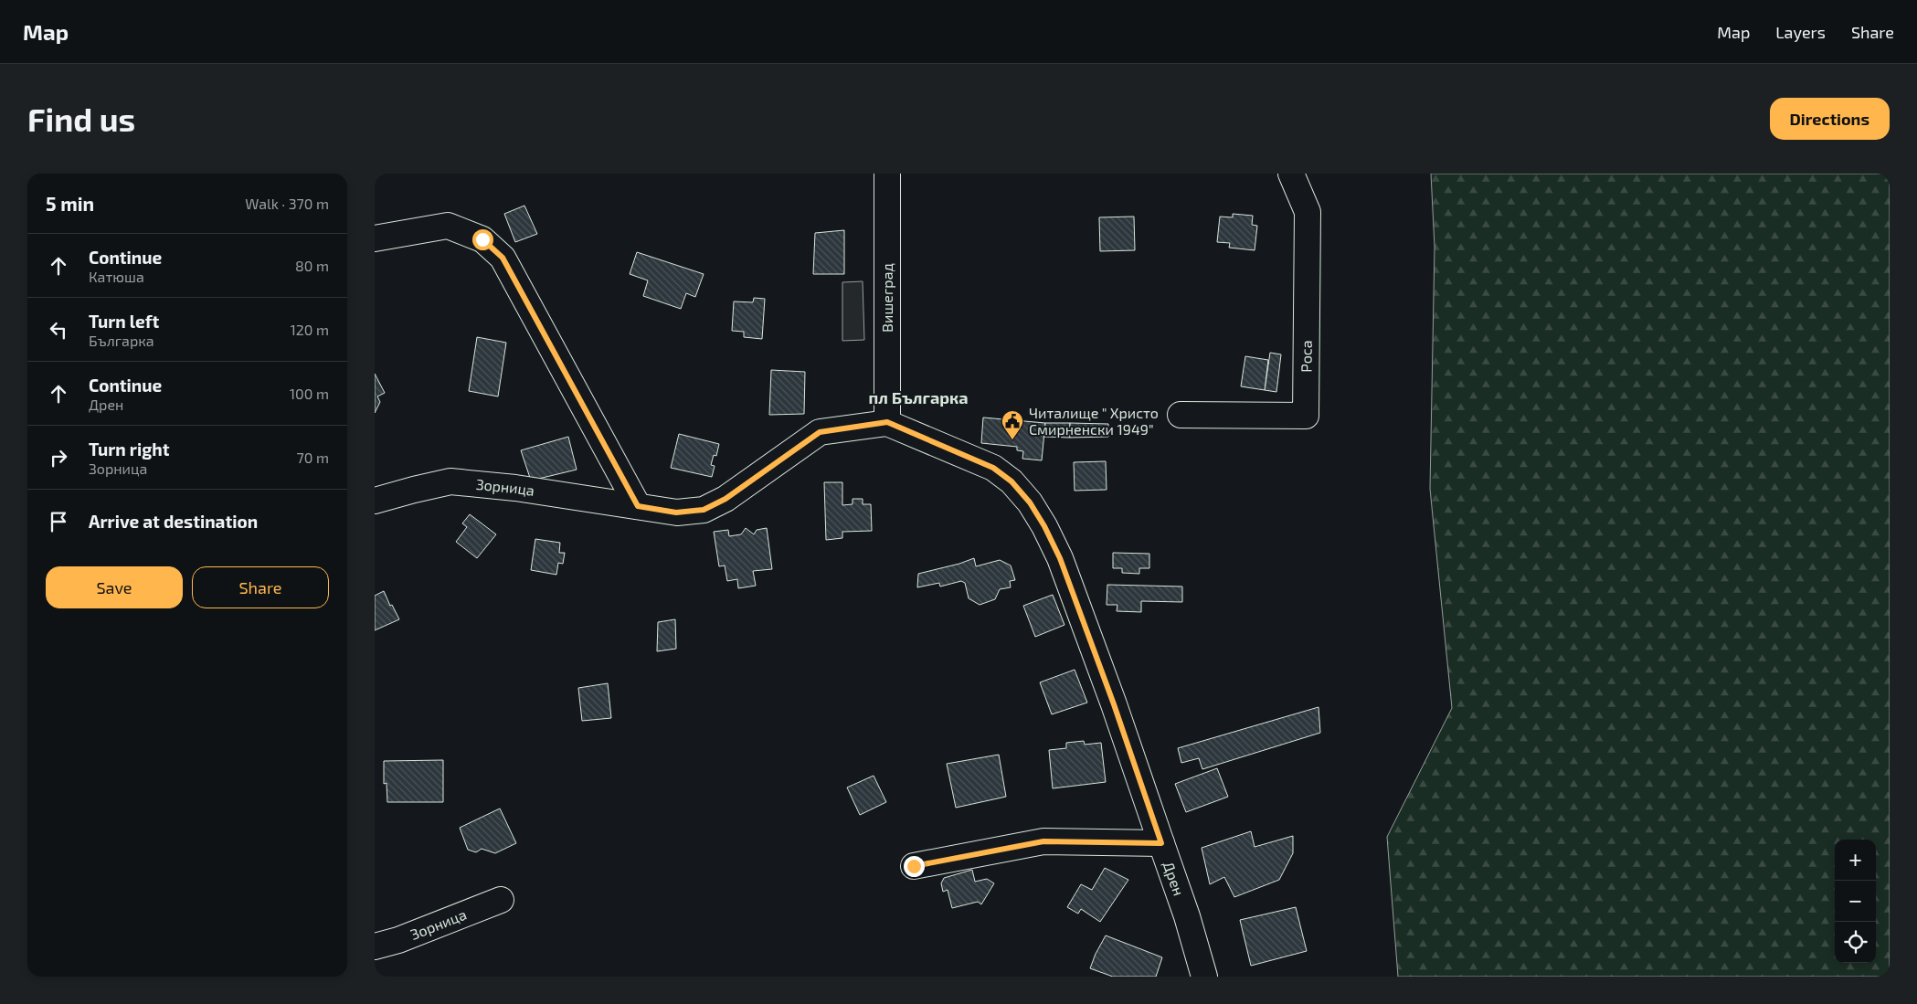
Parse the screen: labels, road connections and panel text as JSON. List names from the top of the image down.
{
  "streets": {
    "street": [
      "Вишеград",
      "Роса",
      "Зорница",
      "Дрен"
    ]
  },
  "crossings": [
    ["Вишеград", "Зорница"],
    ["Вишеград", "Дрен"],
    ["Зорница", "Дрен"]
  ],
  "districts": ["пл Българка"],
  "places": {
    "public building": ["Читалище \" Христо Смирненски 1949\""]
  },
  "page": {
    "header": "Map",
    "nav": ["Map", "Layers", "Share"],
    "buttons": [
      "Directions",
      ["Save", "Share"]
    ],
    "title": "Find us",
    "heading": ["5 min", "Walk · 370 m"],
    "list": [
      ["Continue", "Катюша", "80 m"],
      ["Turn left", "Българка", "120 m"],
      ["Continue", "Дрен", "100 m"],
      ["Turn right", "Зорница", "70 m"],
      "Arrive at destination"
    ],
    "map_buttons": ["+", "−"]
  }
}
